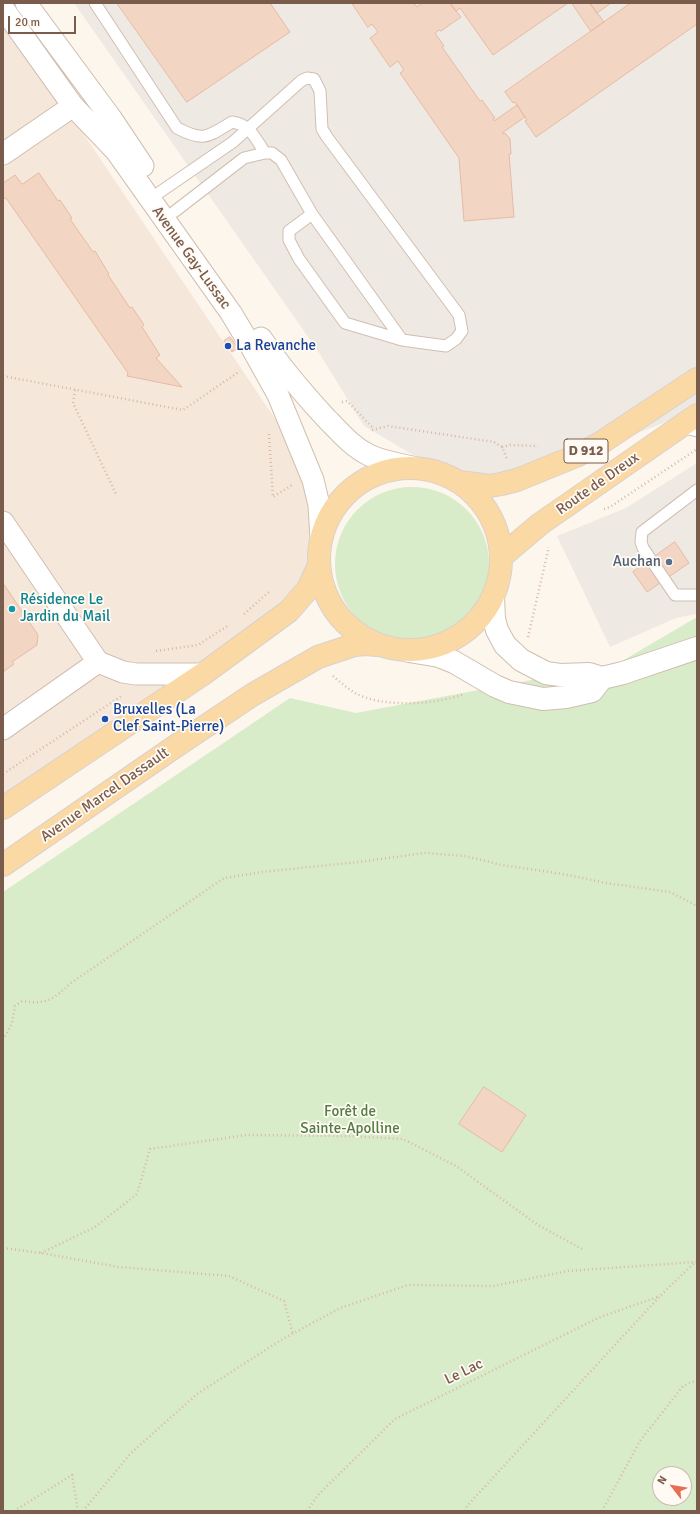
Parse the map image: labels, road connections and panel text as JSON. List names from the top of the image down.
{
  "streets": {
    "main road": ["D 912", "Route de Dreux", "Avenue Marcel Dassault"],
    "street": ["Avenue Gay-Lussac"],
    "path": ["Le Lac"]
  },
  "parks": ["Forêt de Sainte-Apolline"],
  "places": [
    "La Revanche",
    "Auchan",
    "Résidence Le Jardin du Mail",
    "Bruxelles (La Clef Saint-Pierre)"
  ],
  "scale_bar": "20 m",
  "north": "top left"
}
